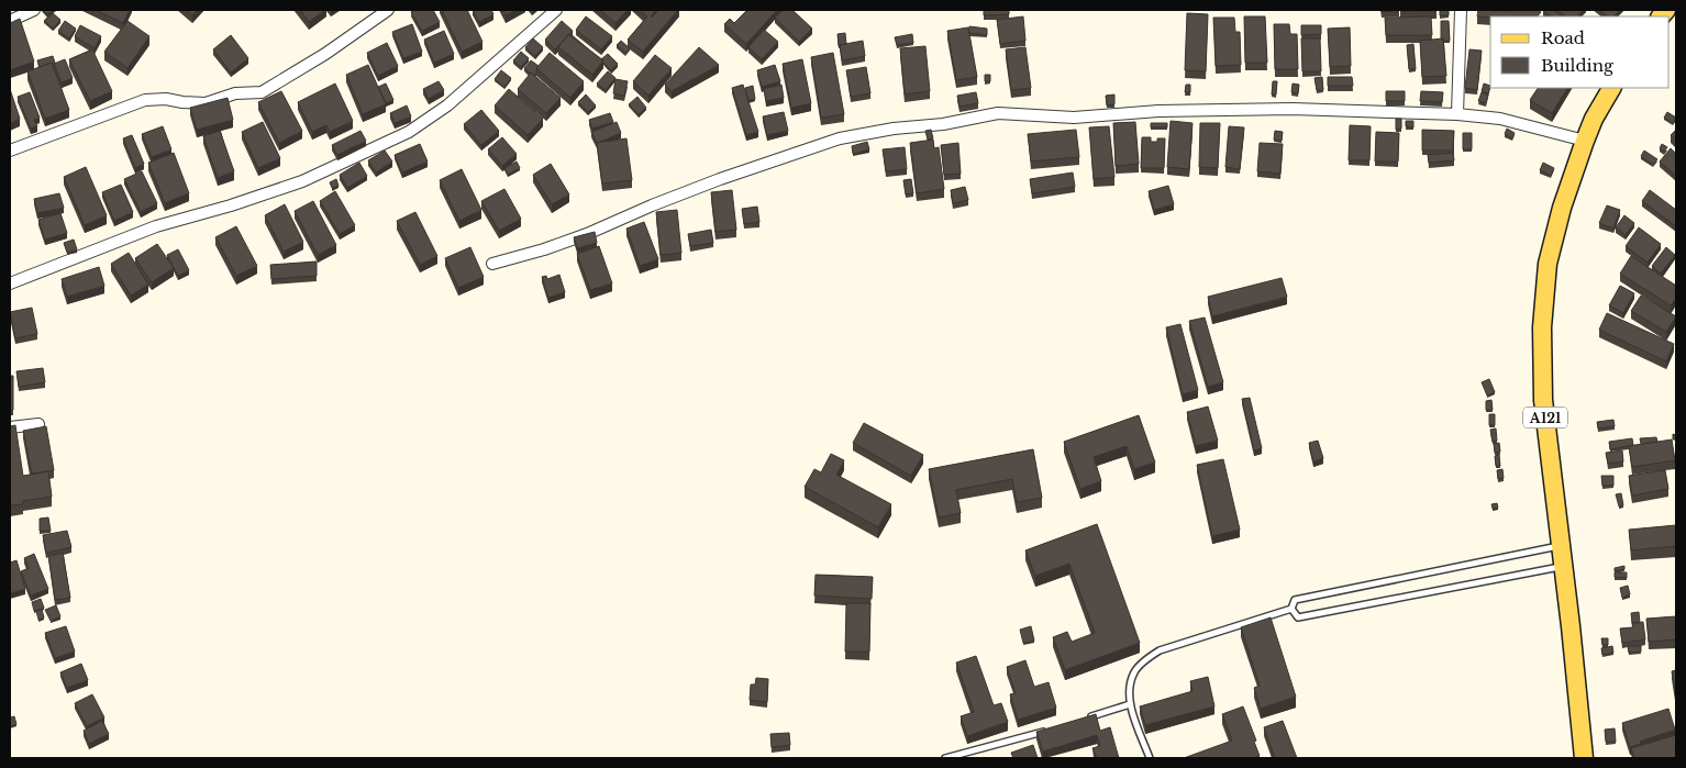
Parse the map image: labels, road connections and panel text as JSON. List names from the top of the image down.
{
  "streets": {
    "main road": ["A121"]
  },
  "legend": ["Road", "Building"]
}
